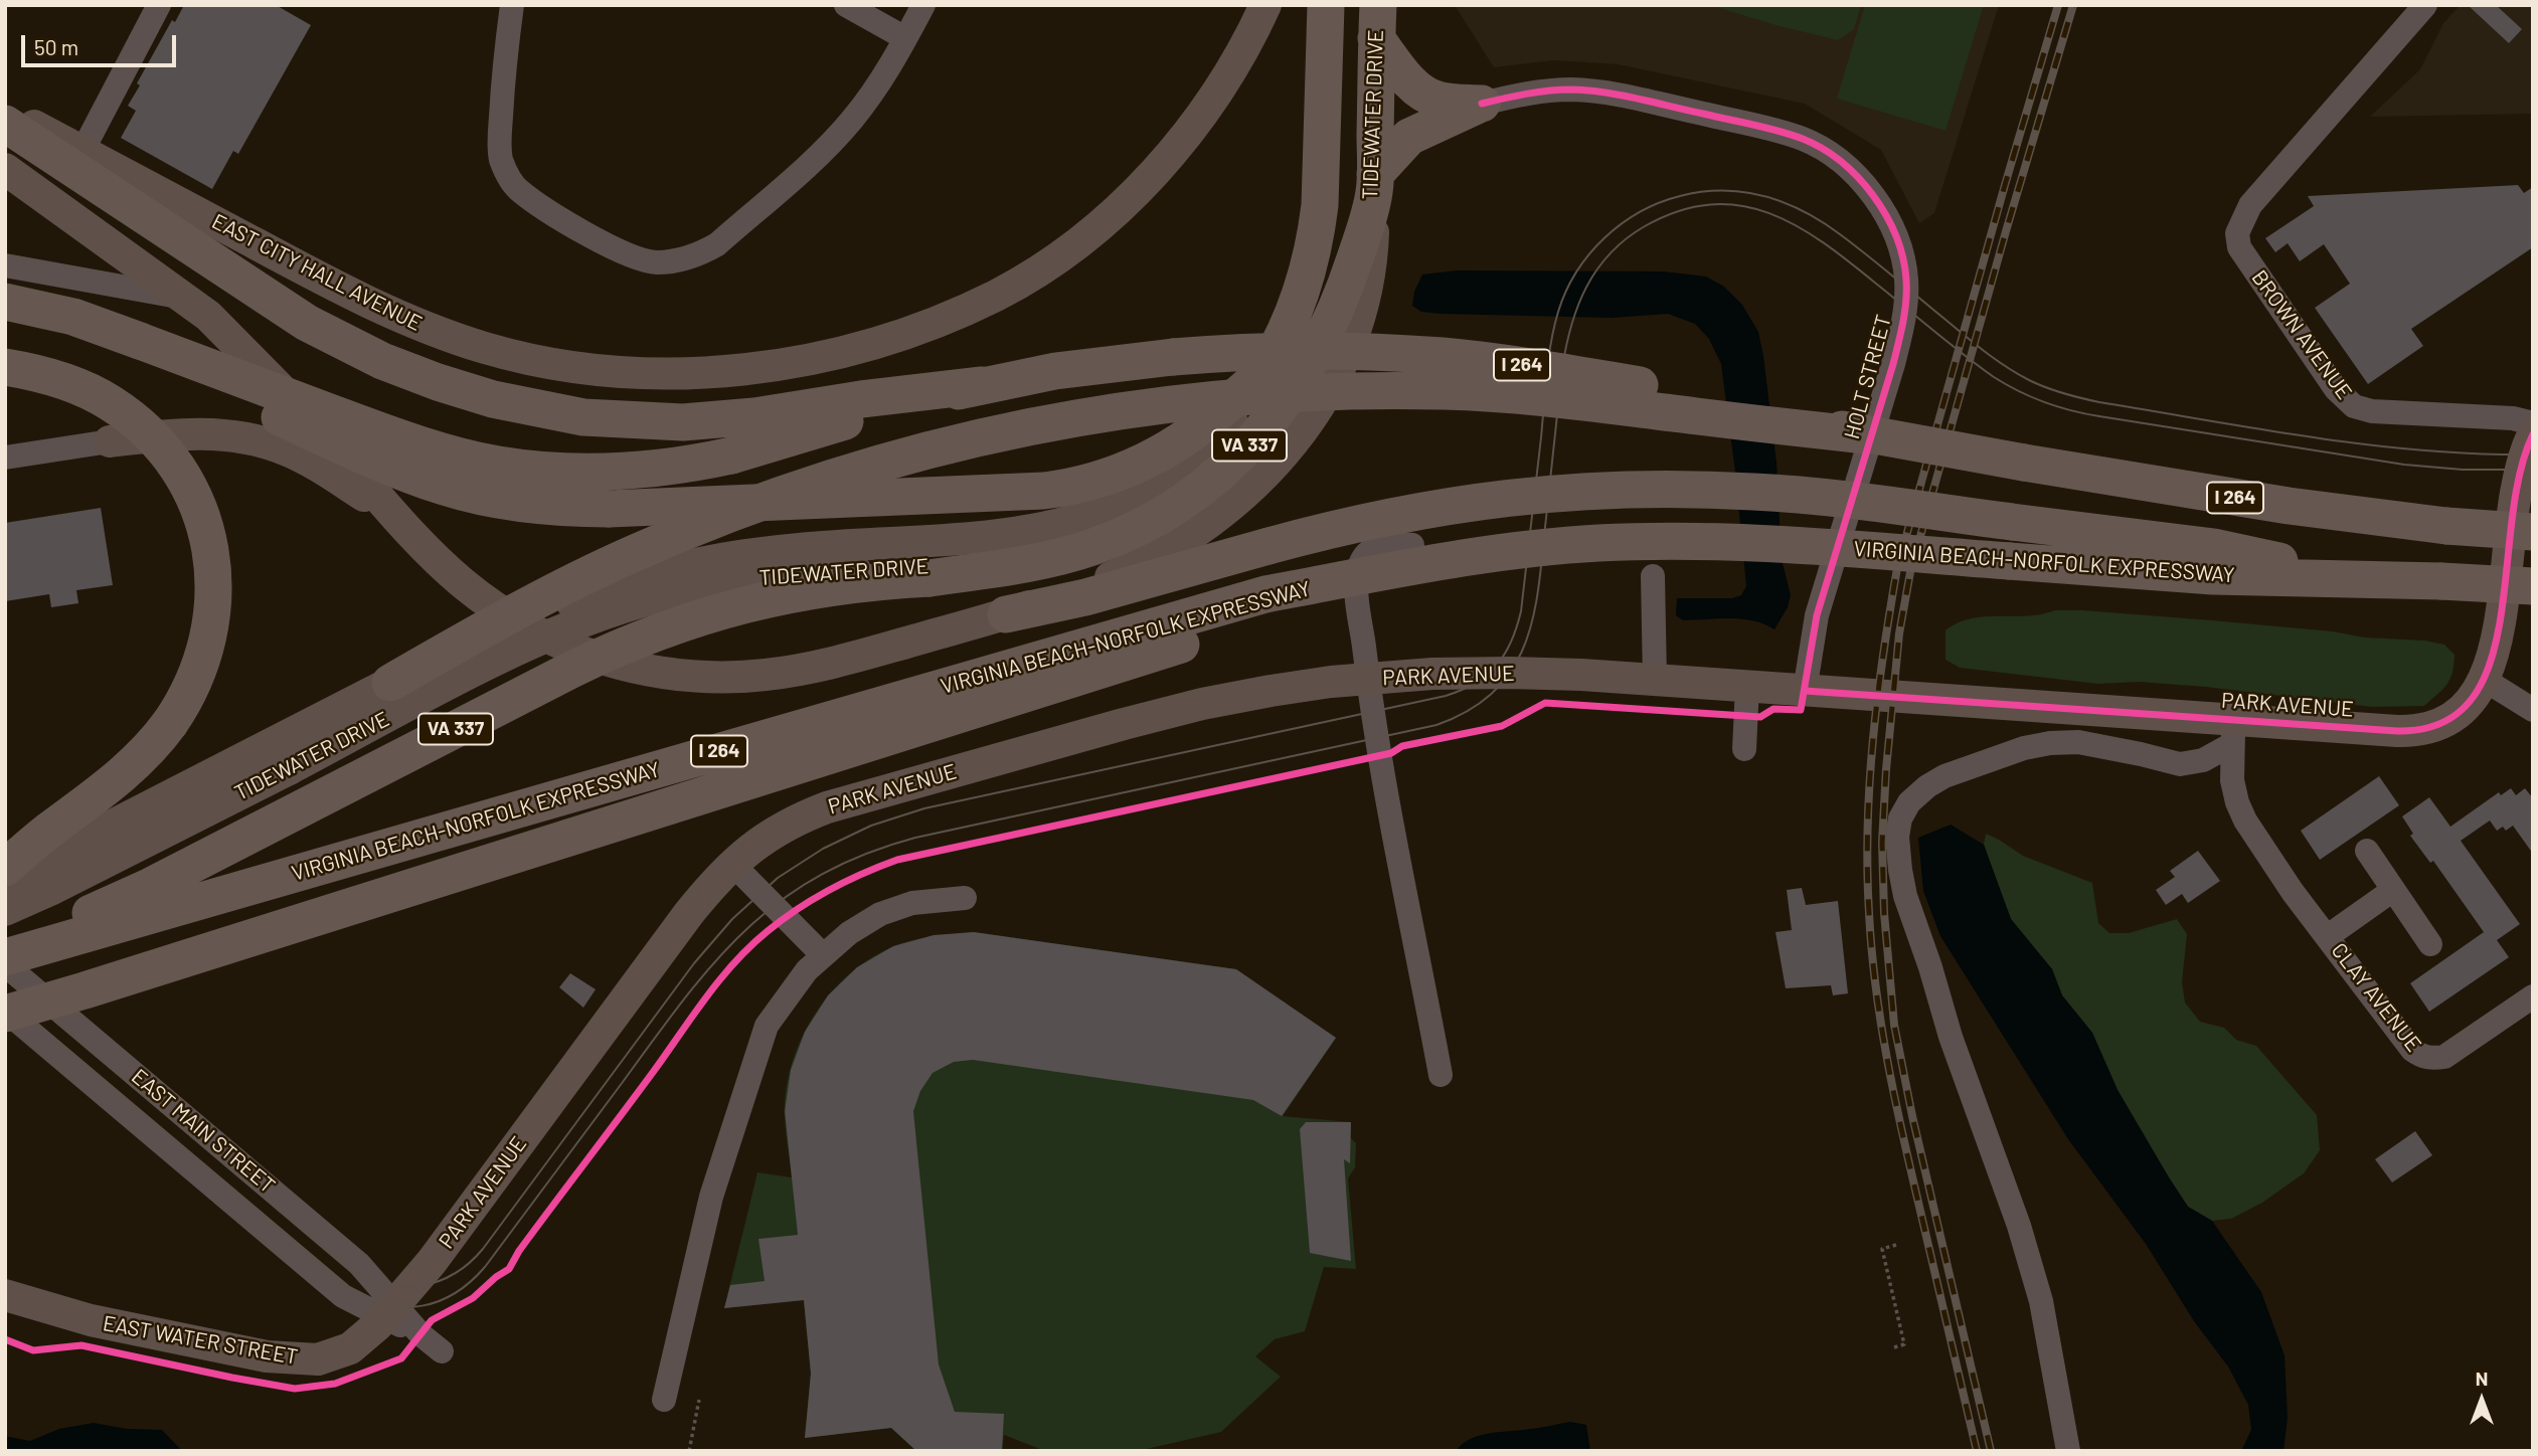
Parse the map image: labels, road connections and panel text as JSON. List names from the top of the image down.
{
  "streets": {
    "highway": [
      "TIDEWATER DRIVE",
      "I 264",
      "VA 337",
      "VIRGINIA BEACH-NORFOLK EXPRESSWAY"
    ],
    "main road": ["EAST CITY HALL AVENUE", "PARK AVENUE", "EAST WATER STREET"],
    "street": [
      "BROWN AVENUE",
      "HOLT STREET",
      "CLAY AVENUE",
      "EAST MAIN STREET"
    ]
  },
  "crossings": [
    ["TIDEWATER DRIVE", "VA 337"],
    ["I 264", "VA 337"],
    ["HOLT STREET", "PARK AVENUE"],
    ["PARK AVENUE", "CLAY AVENUE"],
    ["PARK AVENUE", "EAST MAIN STREET"],
    ["PARK AVENUE", "EAST WATER STREET"],
    ["EAST MAIN STREET", "EAST WATER STREET"]
  ],
  "scale_bar": "50 m",
  "north": "top"
}
